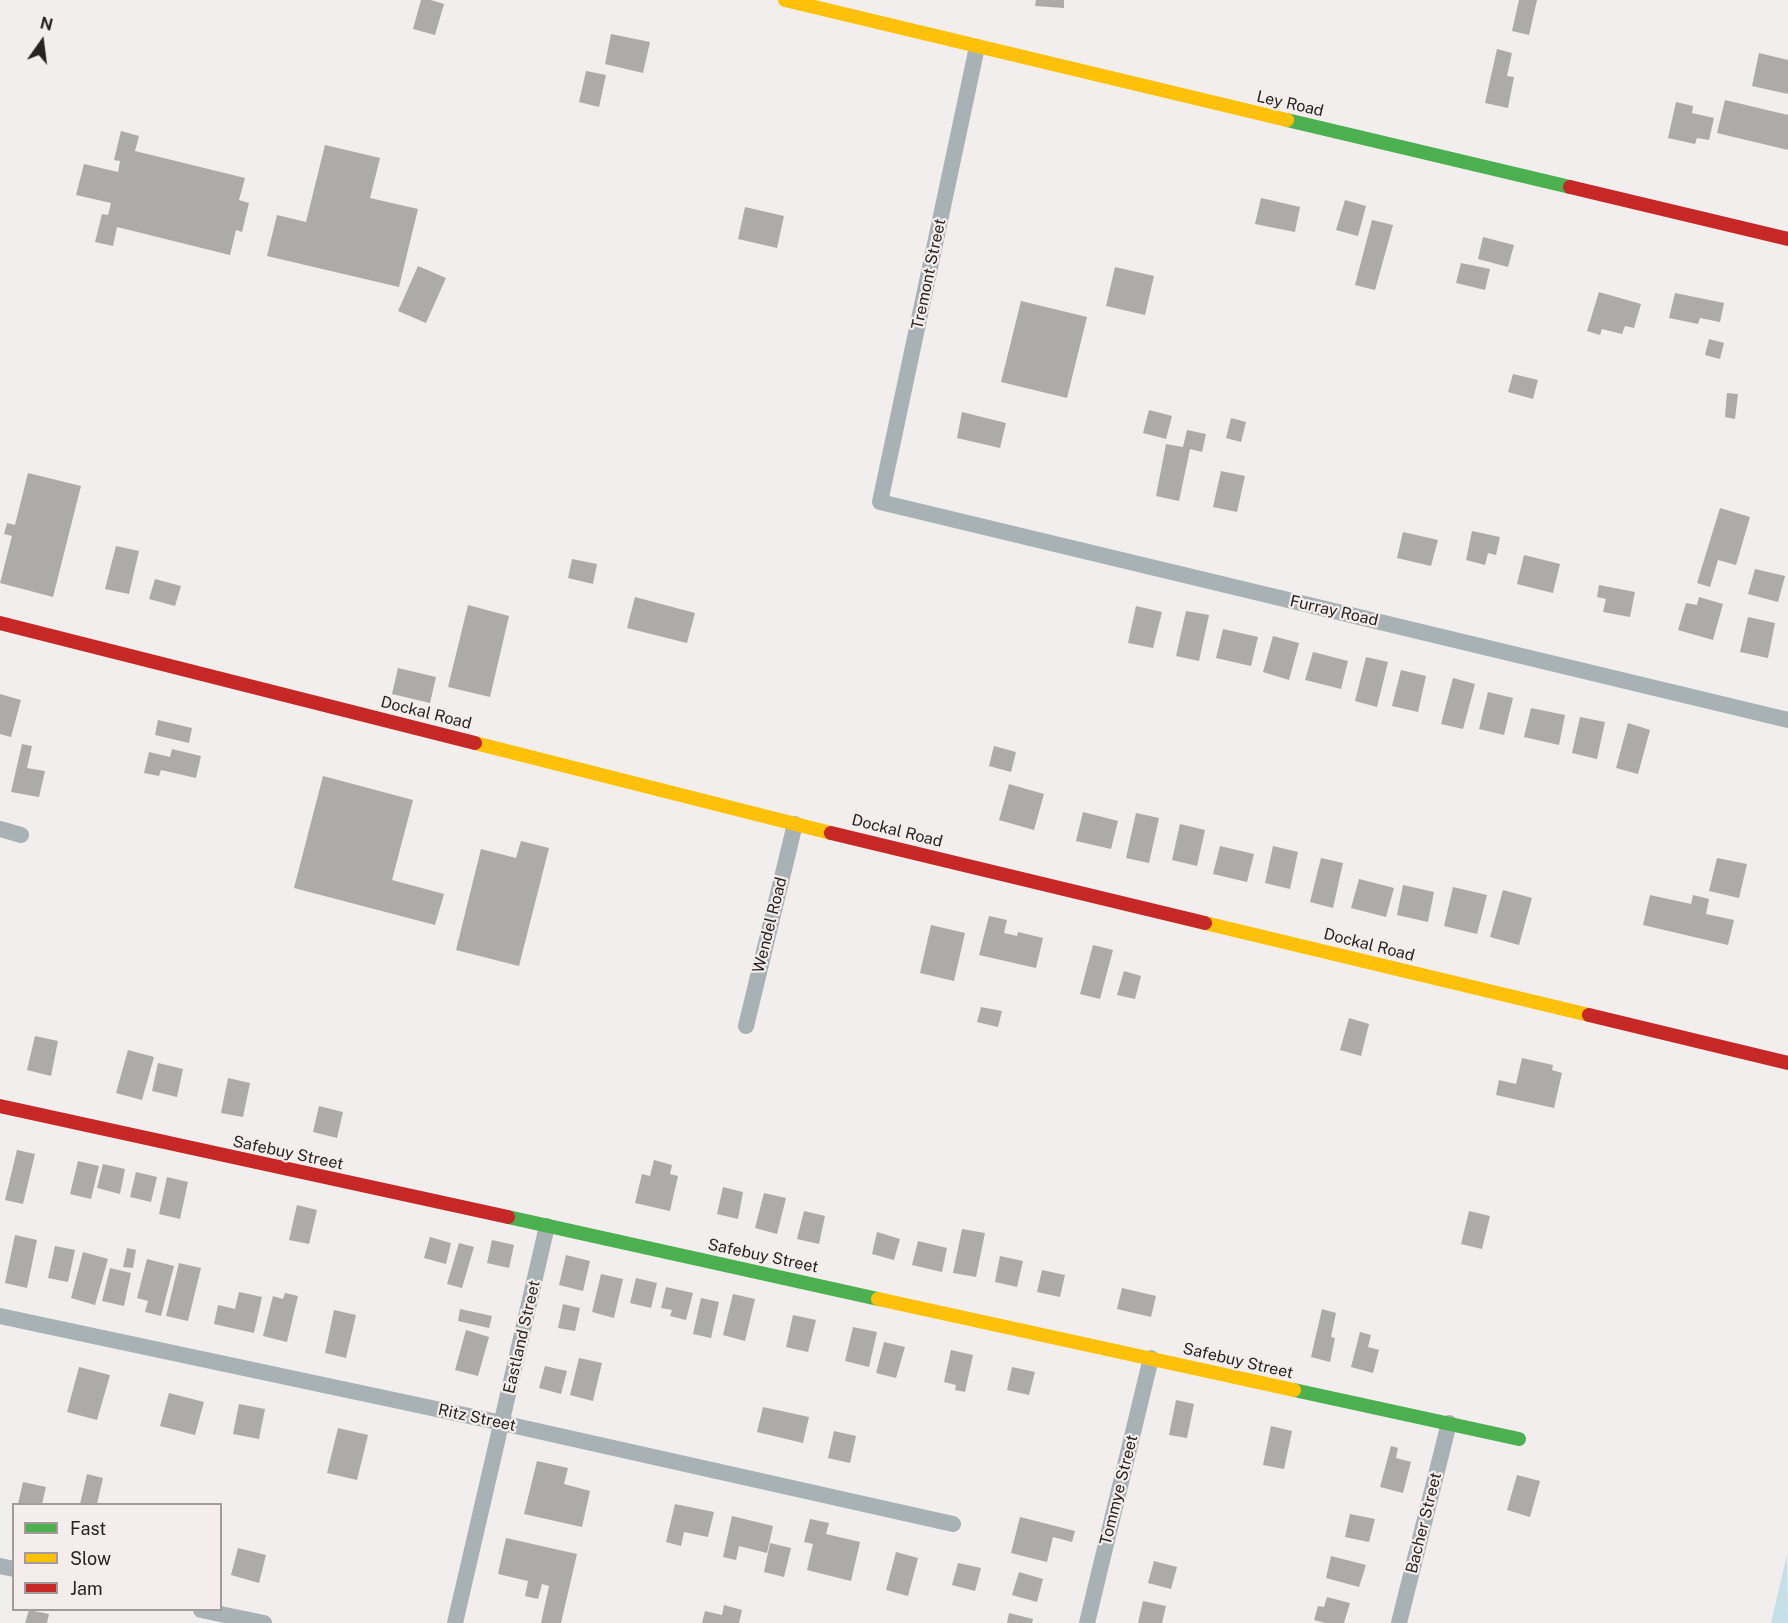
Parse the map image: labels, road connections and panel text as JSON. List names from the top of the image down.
{
  "streets": {
    "street": [
      "Ley Road",
      "Tremont Street",
      "Furray Road",
      "Dockal Road",
      "Wendel Road",
      "Safebuy Street",
      "Eastland Street",
      "Ritz Street",
      "Tommye Street",
      "Bacher Street"
    ]
  },
  "crossings": [
    ["Ley Road", "Tremont Street"],
    ["Tremont Street", "Furray Road"],
    ["Dockal Road", "Wendel Road"],
    ["Safebuy Street", "Eastland Street"],
    ["Safebuy Street", "Tommye Street"],
    ["Safebuy Street", "Bacher Street"],
    ["Eastland Street", "Ritz Street"]
  ],
  "legend": ["Fast", "Slow", "Jam"],
  "north": "top"
}
